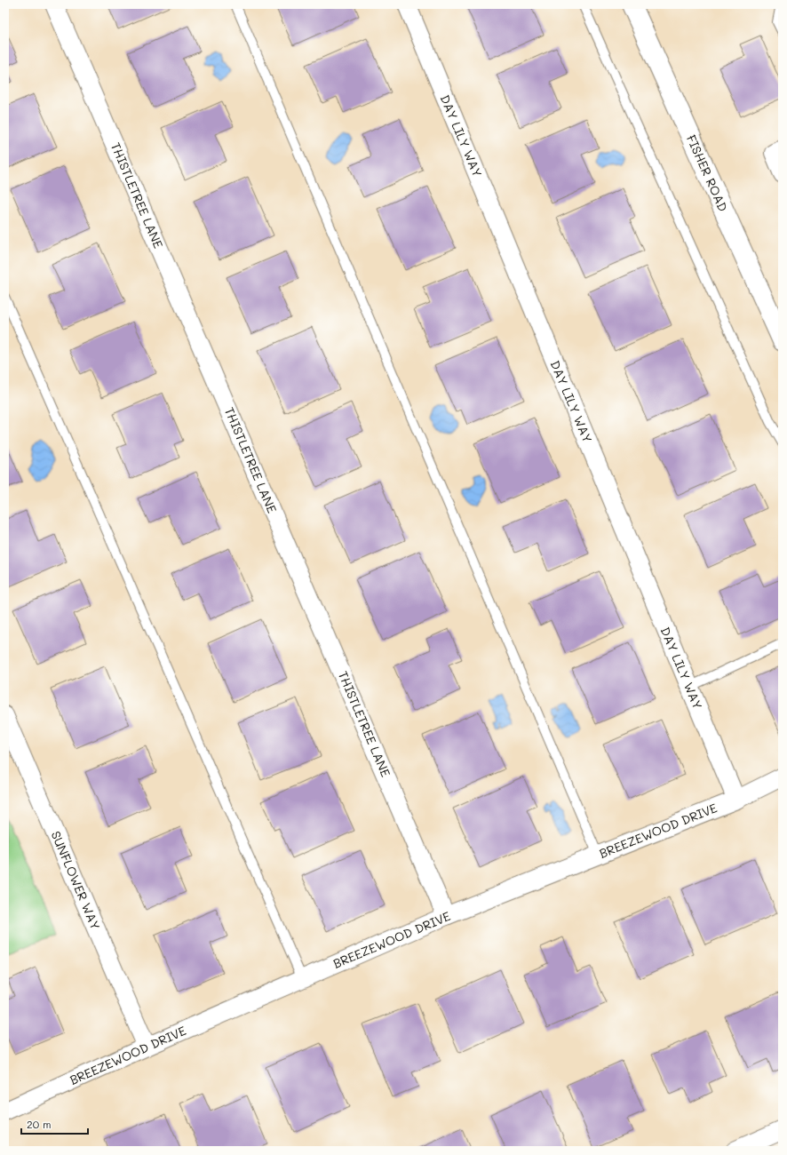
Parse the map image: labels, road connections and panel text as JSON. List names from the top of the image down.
{
  "streets": {
    "street": [
      "DAY LILY WAY",
      "FISHER ROAD",
      "THISTLETREE LANE",
      "BREEZEWOOD DRIVE",
      "SUNFLOWER WAY"
    ]
  },
  "crossings": [
    ["DAY LILY WAY", "BREEZEWOOD DRIVE"],
    ["THISTLETREE LANE", "BREEZEWOOD DRIVE"],
    ["BREEZEWOOD DRIVE", "SUNFLOWER WAY"]
  ],
  "scale_bar": "20 m"
}
